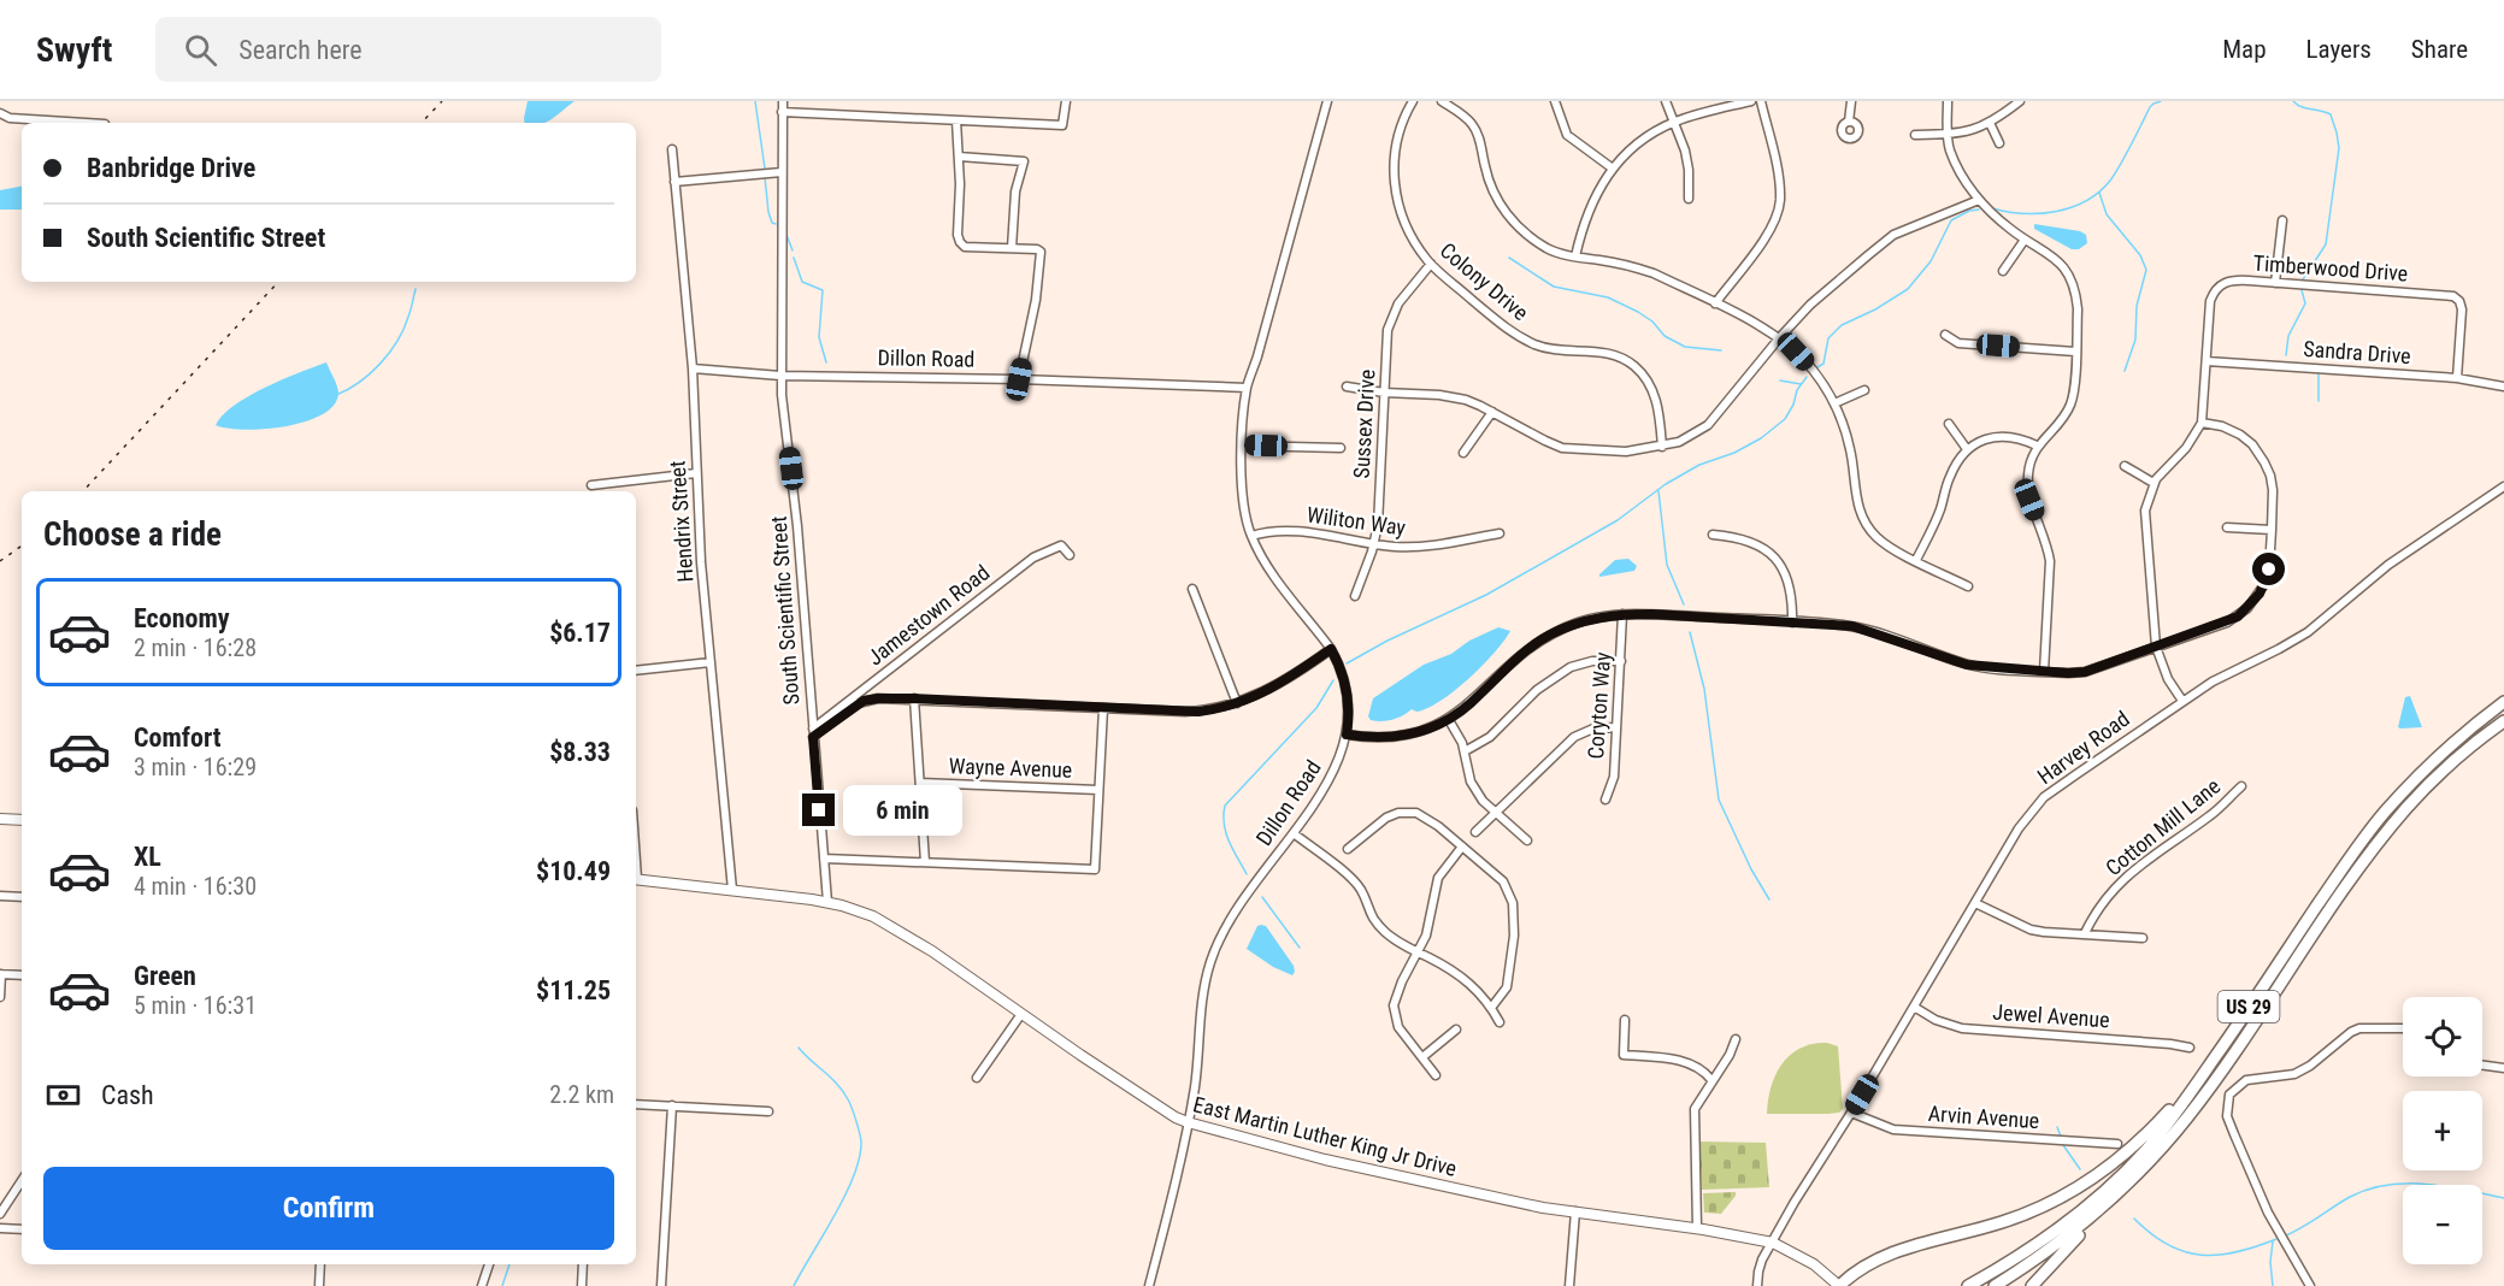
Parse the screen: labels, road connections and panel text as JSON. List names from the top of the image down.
{
  "streets": {
    "highway": ["US 29"],
    "main road": ["East Martin Luther King Jr Drive"],
    "street": [
      "Timberwood Drive",
      "Colony Drive",
      "Sandra Drive",
      "Dillon Road",
      "Sussex Drive",
      "Hendrix Street",
      "Wiliton Way",
      "South Scientific Street",
      "Jamestown Road",
      "Coryton Way",
      "Harvey Road",
      "Wayne Avenue",
      "Cotton Mill Lane",
      "Jewel Avenue",
      "Arvin Avenue"
    ]
  },
  "crossings": [
    ["Timberwood Drive", "Sandra Drive"],
    ["Colony Drive", "Sussex Drive"],
    ["Dillon Road", "Hendrix Street"],
    ["Dillon Road", "Wiliton Way"],
    ["Dillon Road", "South Scientific Street"],
    ["Dillon Road", "East Martin Luther King Jr Drive"],
    ["Sussex Drive", "Wiliton Way"],
    ["Hendrix Street", "East Martin Luther King Jr Drive"],
    ["South Scientific Street", "Jamestown Road"],
    ["South Scientific Street", "East Martin Luther King Jr Drive"],
    ["Harvey Road", "Jewel Avenue"],
    ["Harvey Road", "Arvin Avenue"],
    ["Harvey Road", "East Martin Luther King Jr Drive"]
  ],
  "page": {
    "header": "Swyft",
    "search": "Search here",
    "nav": ["Map", "Layers", "Share"],
    "banner": ["Banbridge Drive", "South Scientific Street"],
    "heading": "Choose a ride",
    "list": [
      {
        "name": "Economy",
        "note": "2 min · 16:28",
        "value": "$6.17"
      },
      {
        "name": "Comfort",
        "note": "3 min · 16:29",
        "value": "$8.33"
      },
      {
        "name": "XL",
        "note": "4 min · 16:30",
        "value": "$10.49"
      },
      {
        "name": "Green",
        "note": "5 min · 16:31",
        "value": "$11.25"
      }
    ],
    "bubble": "6 min",
    "map_buttons": ["+", "−"],
    "pay": ["Cash", "2.2 km"],
    "buttons": "Confirm"
  }
}
